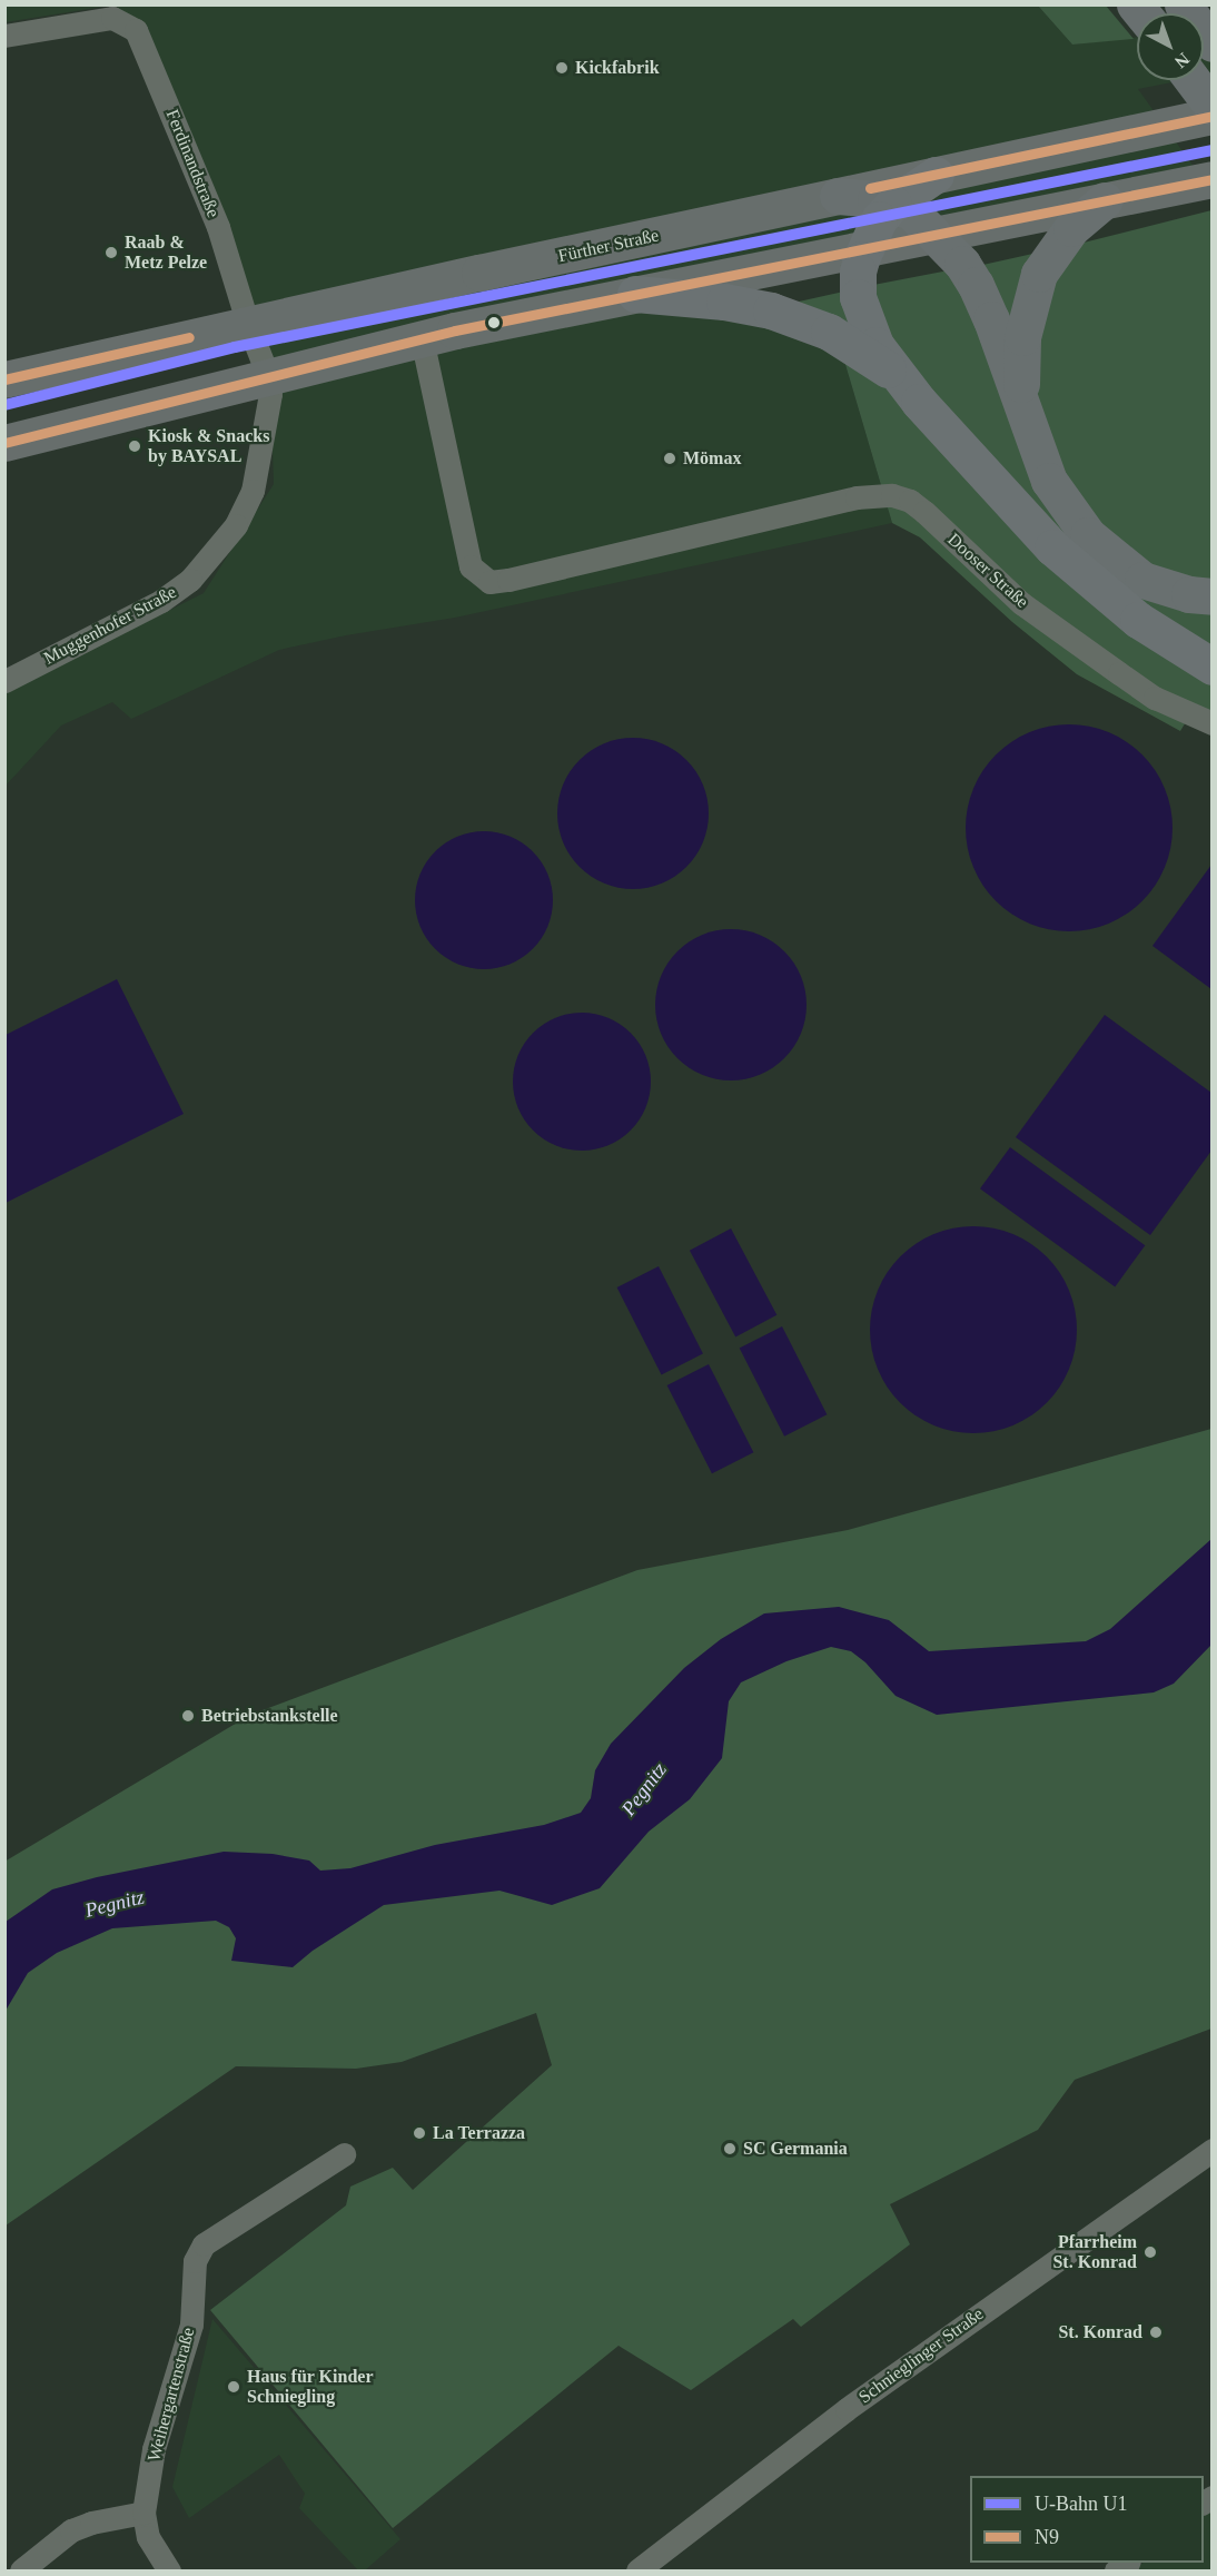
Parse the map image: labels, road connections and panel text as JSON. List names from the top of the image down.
{
  "streets": {
    "main road": ["Fürther Straße"],
    "street": [
      "Ferdinandstraße",
      "Dooser Straße",
      "Muggenhofer Straße",
      "Schnieglinger Straße",
      "Weihergartenstraße"
    ]
  },
  "crossings": [
    ["Ferdinandstraße", "Fürther Straße"],
    ["Ferdinandstraße", "Muggenhofer Straße"]
  ],
  "water": ["Pegnitz"],
  "places": [
    "Kickfabrik",
    "Raab & Metz Pelze",
    "Kiosk & Snacks by BAYSAL",
    "Mömax",
    "Betriebstankstelle",
    "La Terrazza",
    "SC Germania",
    "Pfarrheim St. Konrad",
    "St. Konrad",
    "Haus für Kinder Schniegling"
  ],
  "lines": ["transit line N9", "metro line U1"],
  "legend": ["U-Bahn U1", "N9"],
  "north": "bottom right"
}
